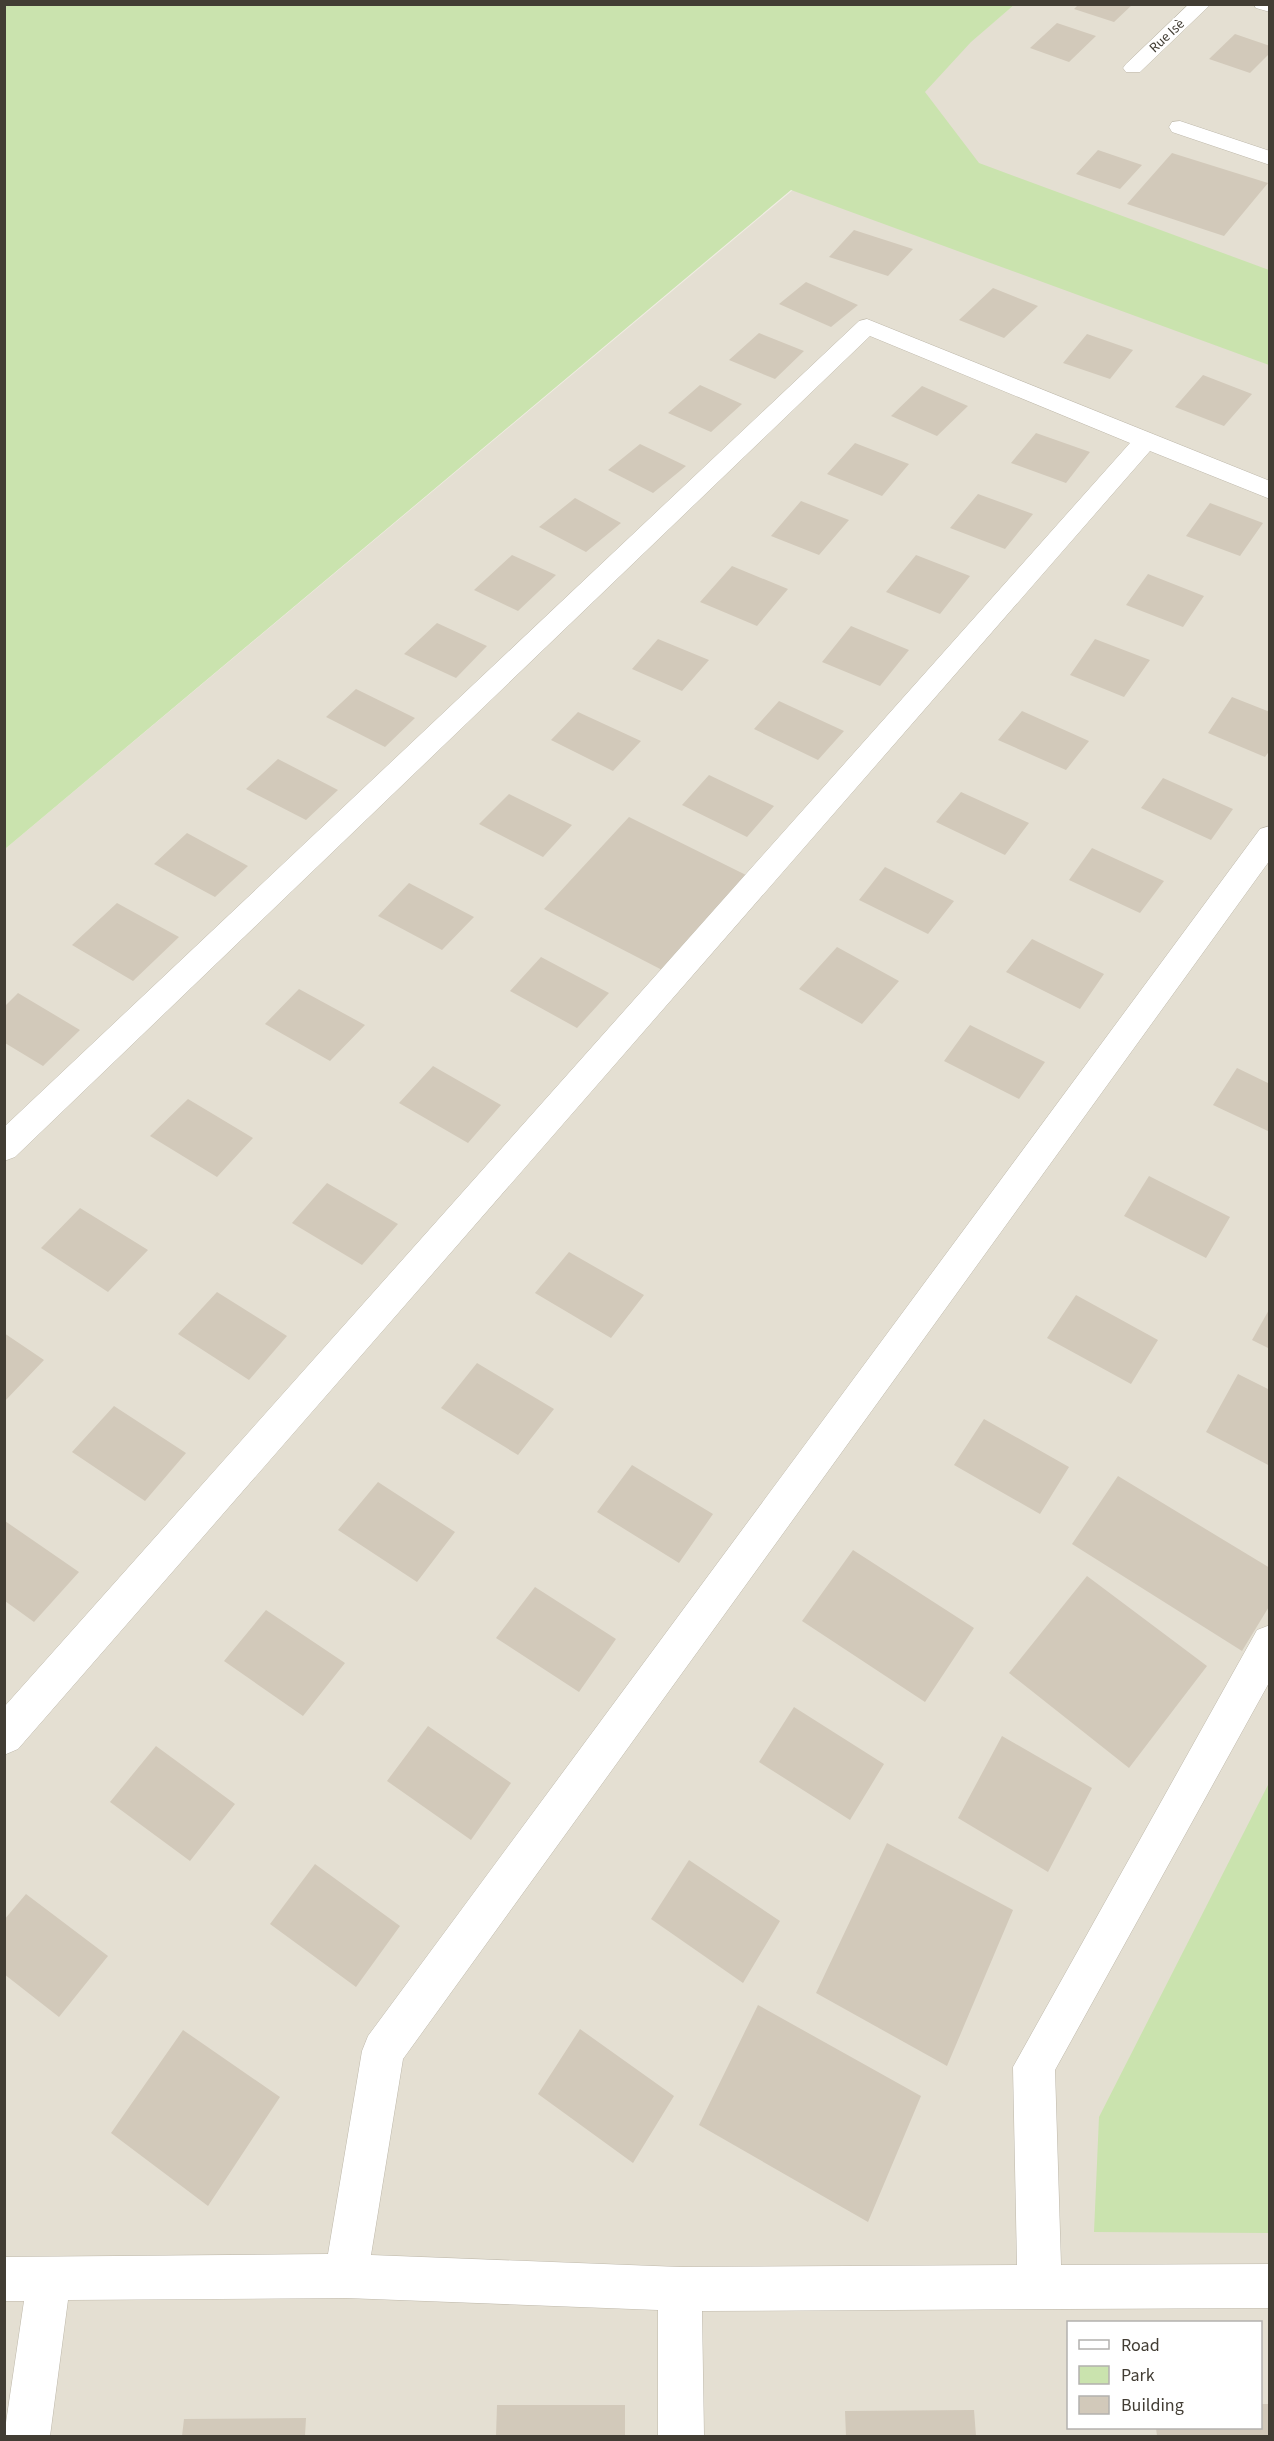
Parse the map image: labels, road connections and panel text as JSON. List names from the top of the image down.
{
  "streets": {
    "street": ["Rue Isè"]
  },
  "legend": ["Road", "Park", "Building"]
}
